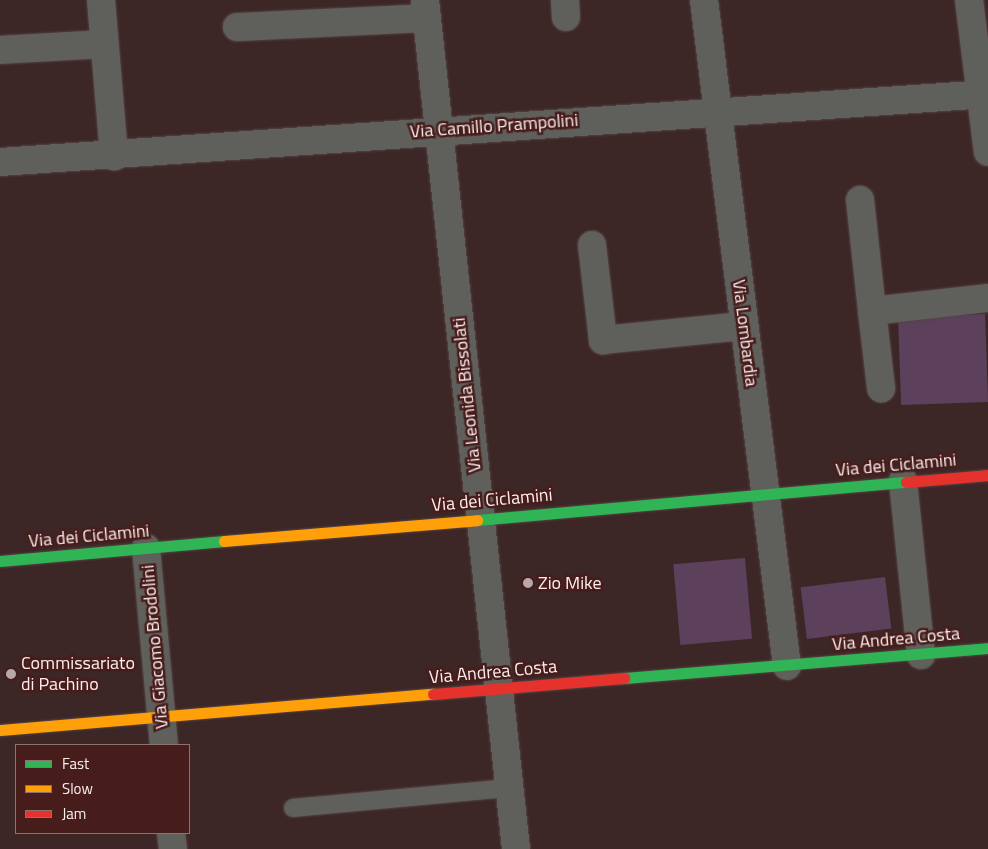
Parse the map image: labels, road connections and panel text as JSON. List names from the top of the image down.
{
  "streets": {
    "street": [
      "Via Camillo Prampolini",
      "Via Lombardia",
      "Via Leonida Bissolati",
      "Via dei Ciclamini",
      "Via Andrea Costa",
      "Via Giacomo Brodolini"
    ]
  },
  "crossings": [
    ["Via Camillo Prampolini", "Via Lombardia"],
    ["Via Camillo Prampolini", "Via Leonida Bissolati"],
    ["Via Lombardia", "Via dei Ciclamini"],
    ["Via Lombardia", "Via Andrea Costa"],
    ["Via Leonida Bissolati", "Via dei Ciclamini"],
    ["Via Leonida Bissolati", "Via Andrea Costa"],
    ["Via dei Ciclamini", "Via Giacomo Brodolini"],
    ["Via Andrea Costa", "Via Giacomo Brodolini"]
  ],
  "places": ["Zio Mike", "Commissariato di Pachino"],
  "legend": ["Fast", "Slow", "Jam"]
}
